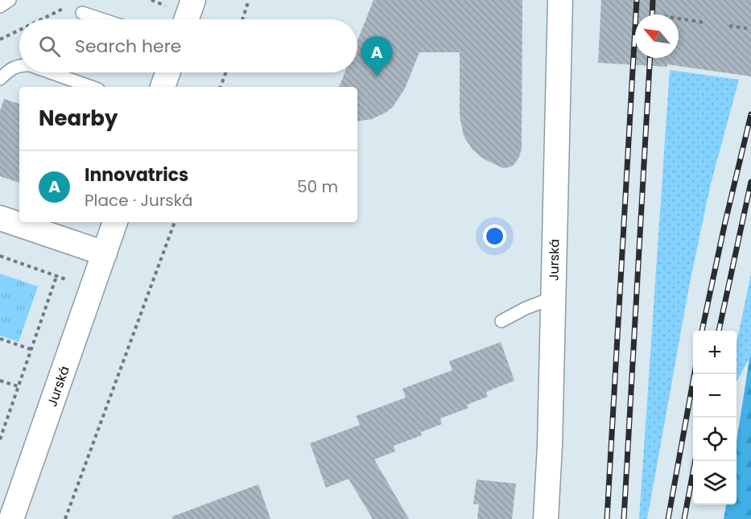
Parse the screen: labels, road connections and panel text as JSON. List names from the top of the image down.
{
  "streets": {
    "street": ["Jurská"]
  },
  "north": "top left",
  "page": {
    "search": "Search here",
    "pins": "A",
    "heading": "Nearby",
    "list": [
      {
        "mark": "A",
        "name": "Innovatrics",
        "note": "Place · Jurská",
        "value": "50 m"
      }
    ],
    "map_buttons": ["+", "−"]
  }
}
